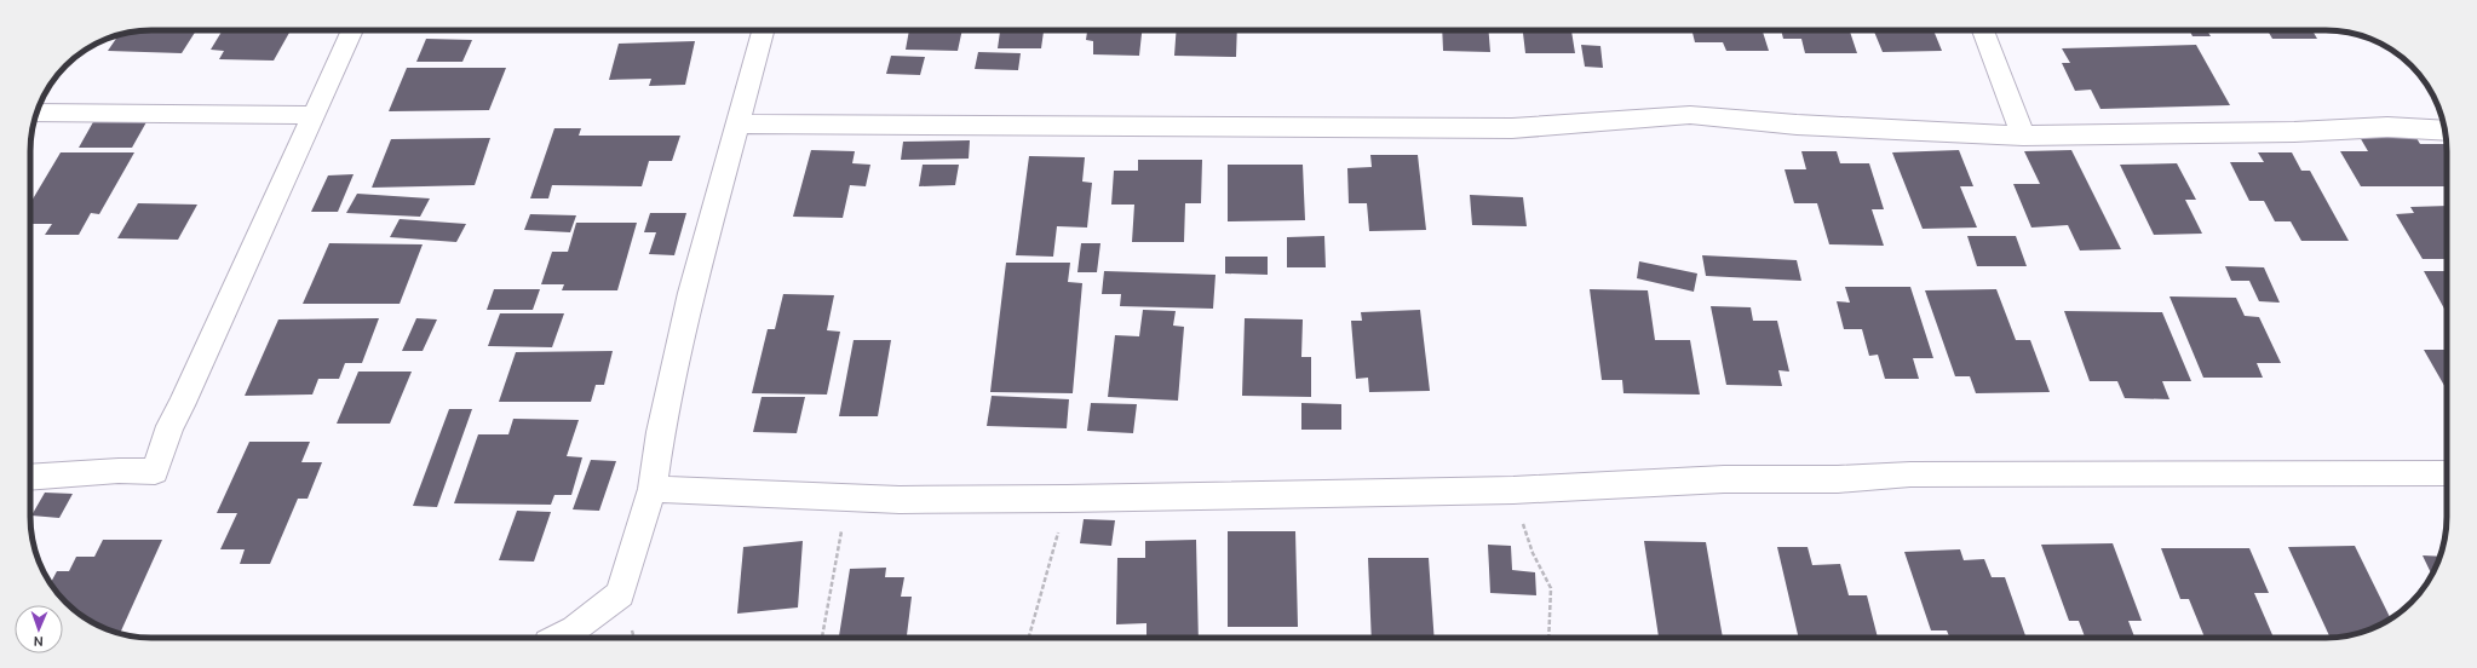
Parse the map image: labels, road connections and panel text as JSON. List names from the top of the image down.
{
  "north": "bottom"
}
